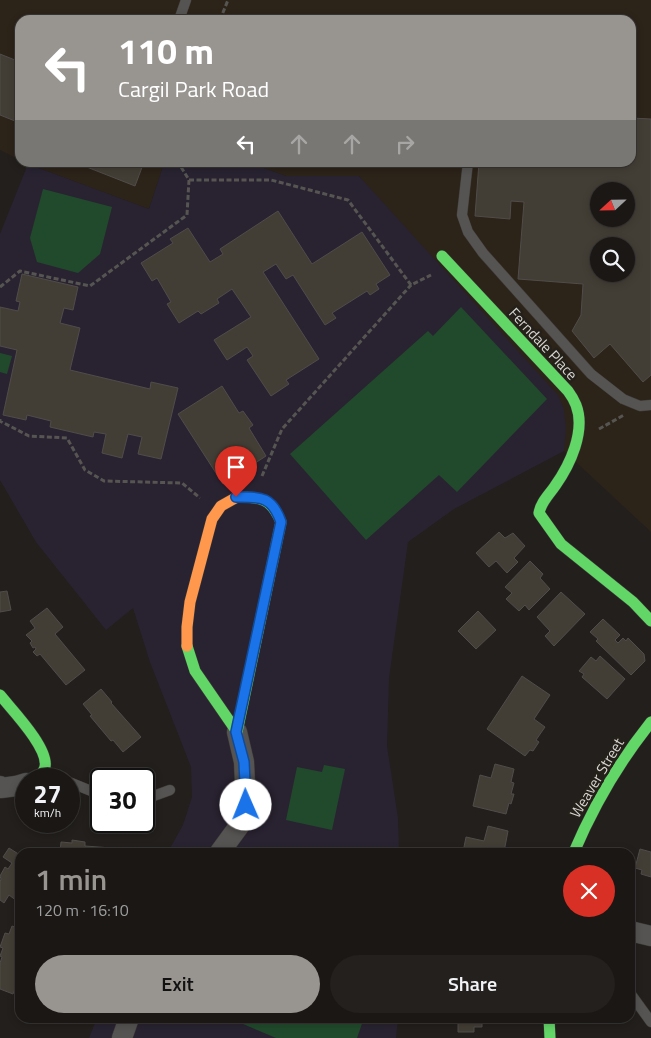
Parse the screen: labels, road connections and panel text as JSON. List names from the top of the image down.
{
  "streets": {
    "street": ["Ferndale Place", "Weaver Street"]
  },
  "north": "left",
  "page": {
    "turn": ["110 m", "Cargil Park Road"],
    "speed": "27 km/h",
    "limit": "30",
    "heading": ["1 min", "120 m · 16:10"],
    "buttons": ["Exit", "Share"]
  }
}
